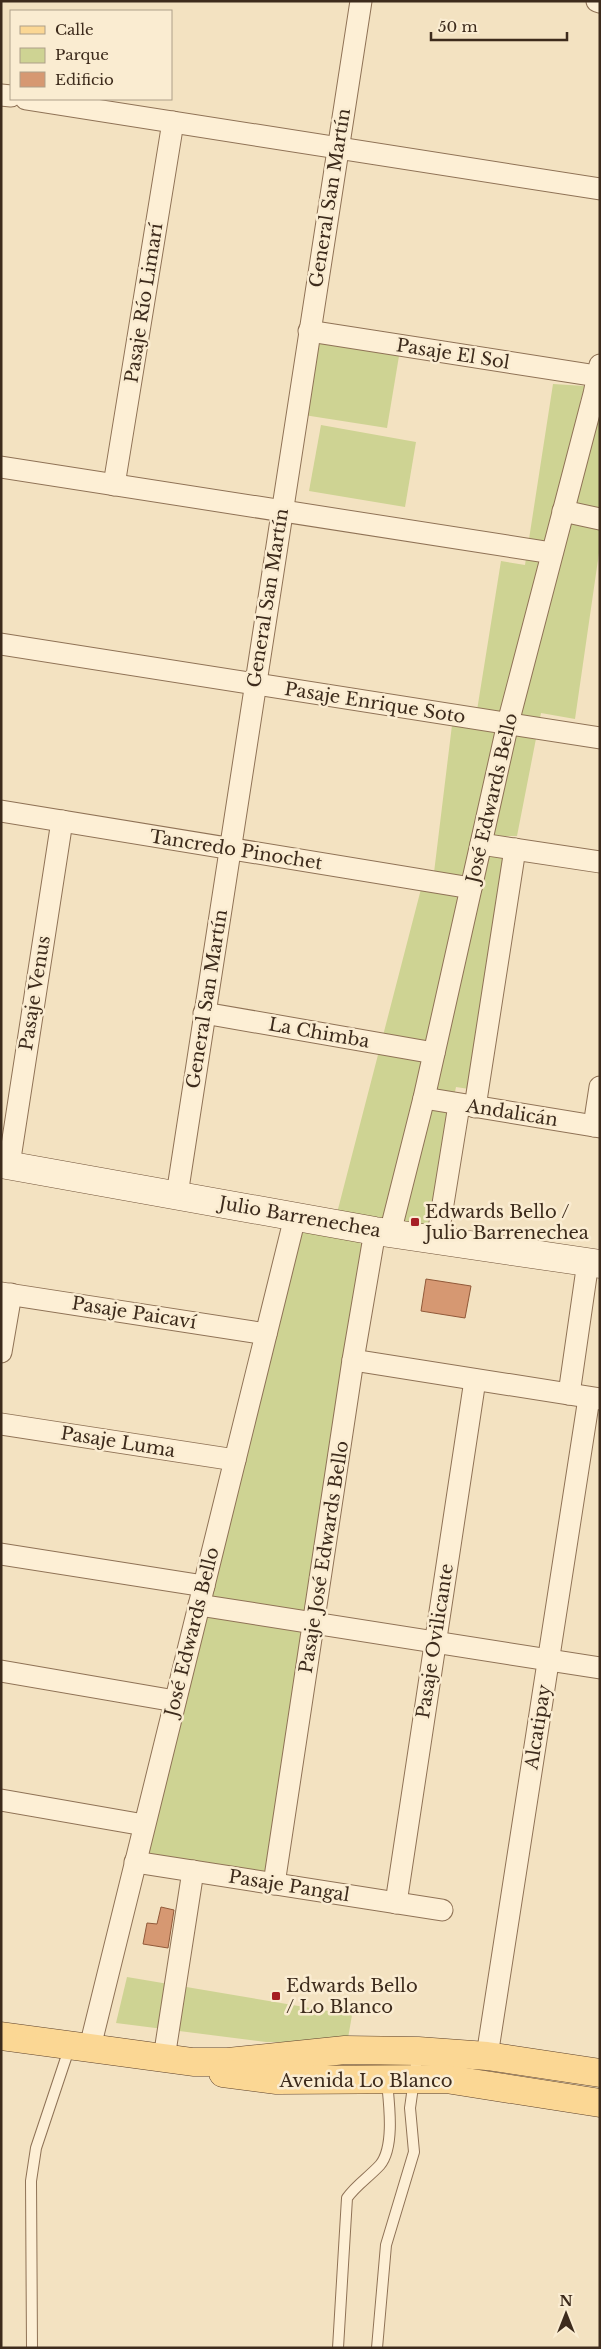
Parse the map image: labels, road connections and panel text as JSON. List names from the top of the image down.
{
  "streets": {
    "main road": ["Avenida Lo Blanco"],
    "street": [
      "General San Martín",
      "Pasaje Río Limarí",
      "Pasaje El Sol",
      "Pasaje Enrique Soto",
      "José Edwards Bello",
      "Tancredo Pinochet",
      "Pasaje Venus",
      "La Chimba",
      "Andalicán",
      "Julio Barrenechea",
      "Pasaje Paicaví",
      "Pasaje Luma",
      "Pasaje José Edwards Bello",
      "Pasaje Ovilicante",
      "Alcatipay",
      "Pasaje Pangal"
    ]
  },
  "crossings": [
    ["General San Martín", "Pasaje El Sol"],
    ["General San Martín", "Pasaje Enrique Soto"],
    ["General San Martín", "Tancredo Pinochet"],
    ["General San Martín", "La Chimba"],
    ["General San Martín", "Julio Barrenechea"],
    ["Pasaje El Sol", "José Edwards Bello"],
    ["Pasaje Enrique Soto", "José Edwards Bello"],
    ["José Edwards Bello", "Tancredo Pinochet"],
    ["José Edwards Bello", "La Chimba"],
    ["José Edwards Bello", "Andalicán"],
    ["José Edwards Bello", "Julio Barrenechea"],
    ["José Edwards Bello", "Pasaje Paicaví"],
    ["José Edwards Bello", "Pasaje Luma"],
    ["José Edwards Bello", "Pasaje José Edwards Bello"],
    ["José Edwards Bello", "Pasaje Pangal"],
    ["José Edwards Bello", "Avenida Lo Blanco"],
    ["Tancredo Pinochet", "Pasaje Venus"],
    ["Pasaje Venus", "Julio Barrenechea"],
    ["Julio Barrenechea", "Pasaje José Edwards Bello"],
    ["Julio Barrenechea", "Alcatipay"],
    ["Pasaje José Edwards Bello", "Pasaje Pangal"],
    ["Pasaje Ovilicante", "Pasaje Pangal"],
    ["Alcatipay", "Avenida Lo Blanco"]
  ],
  "places": {
    "transit": ["Edwards Bello / Julio Barrenechea", "Edwards Bello / Lo Blanco"]
  },
  "legend": ["Calle", "Parque", "Edificio"],
  "scale_bar": "50 m",
  "north": "top"
}
